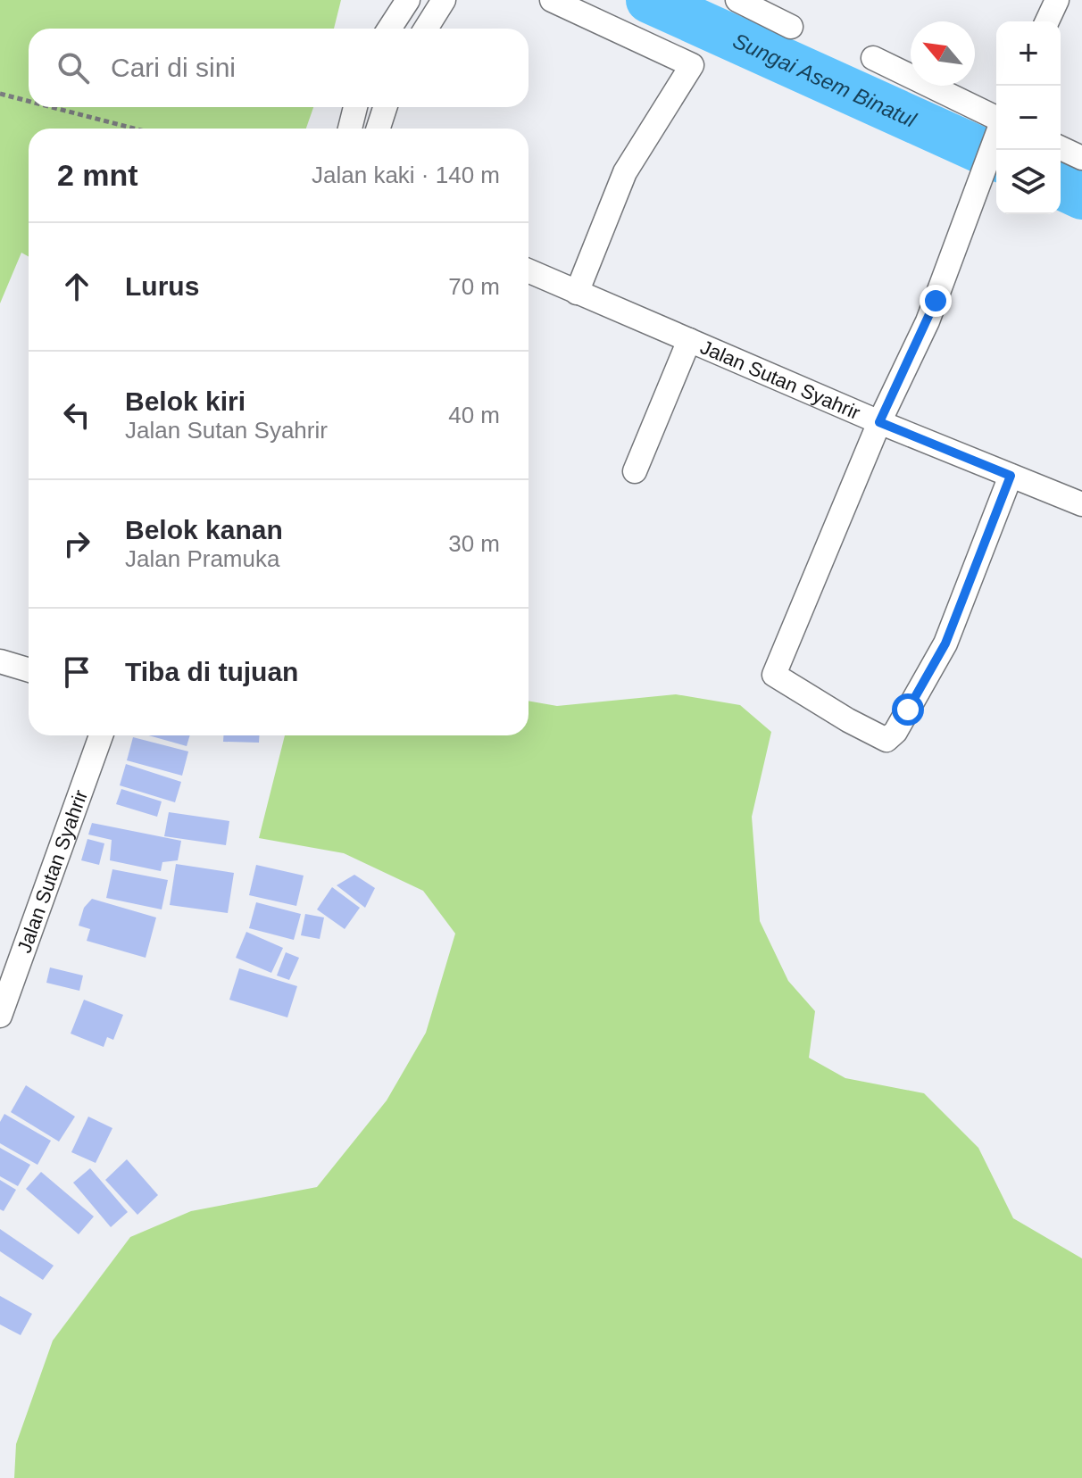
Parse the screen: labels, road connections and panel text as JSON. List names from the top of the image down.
{
  "streets": {
    "street": ["Jalan Sutan Syahrir"]
  },
  "water": ["Sungai Asem Binatul"],
  "north": "top left",
  "page": {
    "map_buttons": ["+", "−"],
    "search": "Cari di sini",
    "heading": ["2 mnt", "Jalan kaki · 140 m"],
    "list": [
      ["Lurus", "70 m"],
      ["Belok kiri", "Jalan Sutan Syahrir", "40 m"],
      ["Belok kanan", "Jalan Pramuka", "30 m"],
      "Tiba di tujuan"
    ]
  }
}
